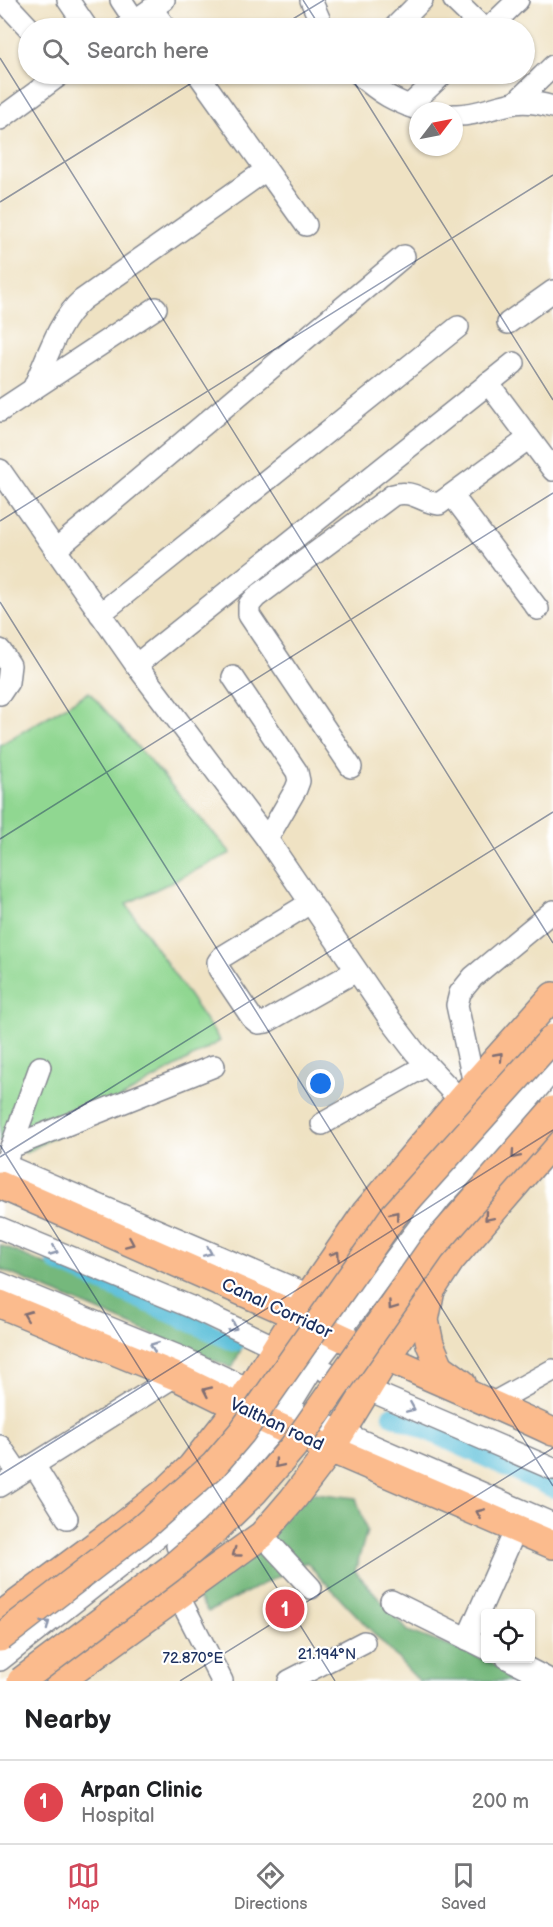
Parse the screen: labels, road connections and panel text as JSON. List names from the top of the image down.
{
  "streets": {
    "main road": ["Canal Corridor", "Valthan road"]
  },
  "one_way": ["Canal Corridor", "Valthan road"],
  "north": "top right",
  "page": {
    "search": "Search here",
    "pins": "1",
    "heading": "Nearby",
    "list": [
      {
        "mark": "1",
        "name": "Arpan Clinic",
        "note": "Hospital",
        "value": "200 m"
      }
    ],
    "nav": ["Map", "Directions", "Saved"]
  },
  "coordinates": ["21.194°N", "72.870°E"]
}
